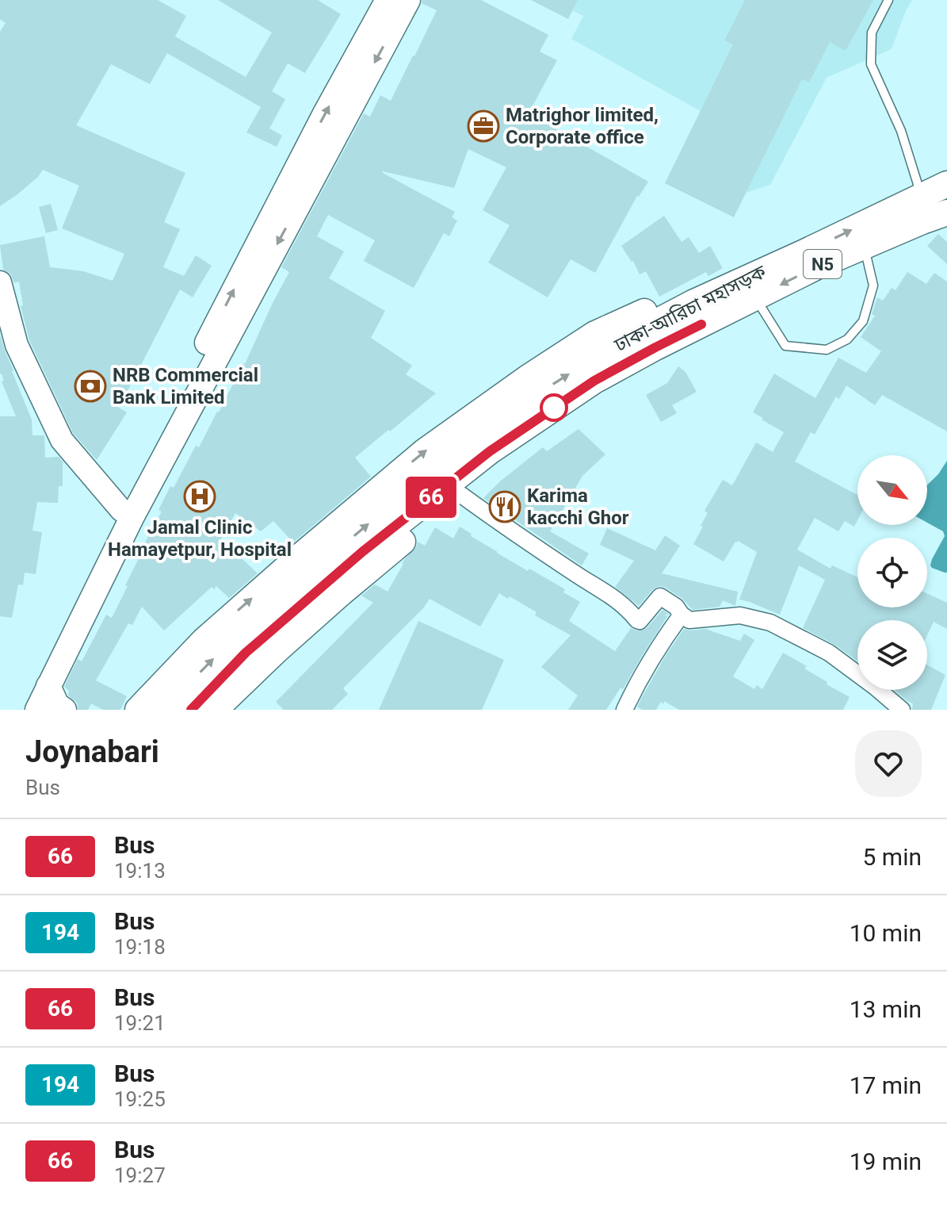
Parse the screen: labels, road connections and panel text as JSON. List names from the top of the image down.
{
  "streets": {
    "highway": ["N5", "ঢাকা-আরিচা মহাসড়ক"]
  },
  "crossings": [
    ["N5", "ঢাকা-আরিচা মহাসড়ক"]
  ],
  "places": {
    "office": ["Matrighor limited, Corporate office"],
    "bank": ["NRB Commercial Bank Limited"],
    "hospital": ["Jamal Clinic Hamayetpur, Hospital"],
    "restaurant": ["Karima kacchi Ghor"]
  },
  "lines": ["bus line 66"],
  "north": "bottom right",
  "page": {
    "on_map": "66",
    "heading": ["Joynabari", "Bus"],
    "list": [
      {
        "mark": "66",
        "name": "Bus",
        "note": "19:13",
        "value": "5 min"
      },
      {
        "mark": "194",
        "name": "Bus",
        "note": "19:18",
        "value": "10 min"
      },
      {
        "mark": "66",
        "name": "Bus",
        "note": "19:21",
        "value": "13 min"
      },
      {
        "mark": "194",
        "name": "Bus",
        "note": "19:25",
        "value": "17 min"
      },
      {
        "mark": "66",
        "name": "Bus",
        "note": "19:27",
        "value": "19 min"
      }
    ]
  }
}
